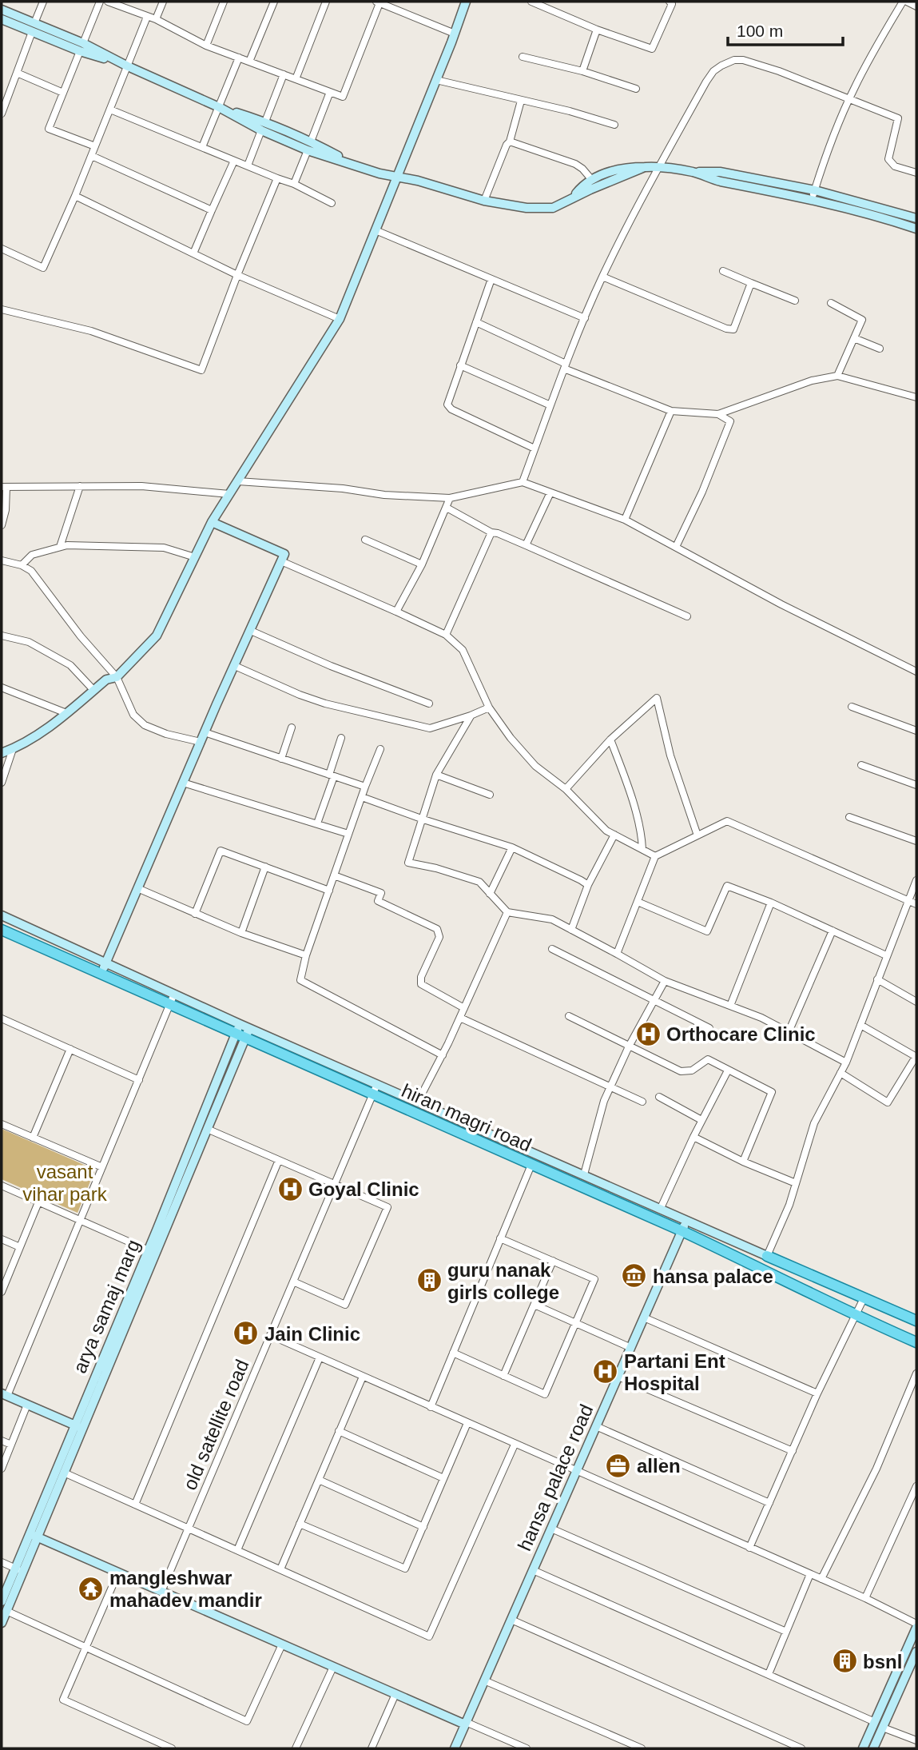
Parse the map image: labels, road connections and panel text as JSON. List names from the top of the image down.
{
  "streets": {
    "main road": ["hiran magri road"],
    "street": ["arya samaj marg", "old satellite road", "hansa palace road"]
  },
  "crossings": [
    ["hiran magri road", "arya samaj marg"],
    ["hiran magri road", "old satellite road"],
    ["hiran magri road", "hansa palace road"]
  ],
  "parks": ["vasant vihar park"],
  "places": {
    "hospital": [
      "Orthocare Clinic",
      "Goyal Clinic",
      "Jain Clinic",
      "Partani Ent Hospital"
    ],
    "museum": ["hansa palace"],
    "building": ["guru nanak girls college", "bsnl"],
    "office": ["allen"],
    "temple": ["mangleshwar mahadev mandir"]
  },
  "scale_bar": "100 m"
}
